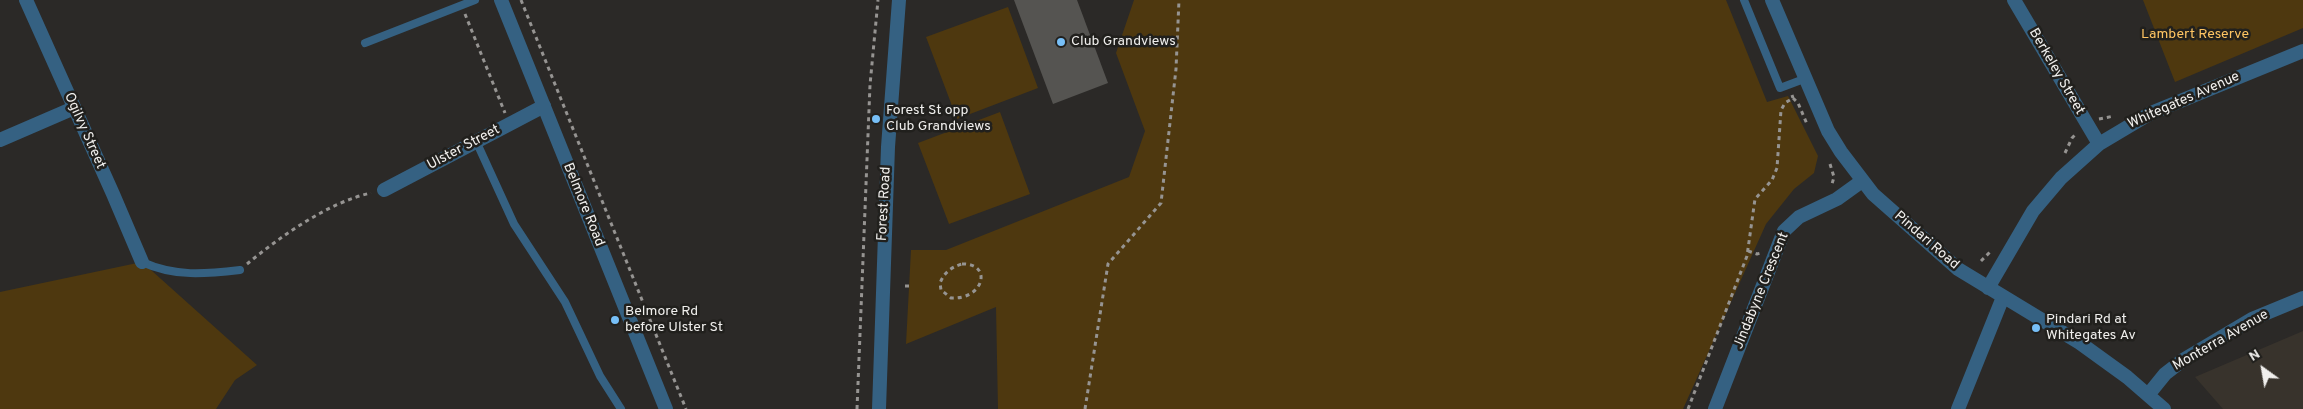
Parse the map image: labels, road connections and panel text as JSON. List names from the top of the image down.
{
  "streets": {
    "street": [
      "Berkeley Street",
      "Whitegates Avenue",
      "Ogilvy Street",
      "Ulster Street",
      "Forest Road",
      "Belmore Road",
      "Pindari Road",
      "Jindabyne Crescent",
      "Monterra Avenue"
    ]
  },
  "crossings": [
    ["Berkeley Street", "Whitegates Avenue"],
    ["Whitegates Avenue", "Pindari Road"],
    ["Ulster Street", "Belmore Road"],
    ["Pindari Road", "Jindabyne Crescent"],
    ["Pindari Road", "Monterra Avenue"]
  ],
  "parks": ["Lambert Reserve"],
  "places": [
    "Club Grandviews",
    "Forest St opp Club Grandviews",
    "Belmore Rd before Ulster St",
    "Pindari Rd at Whitegates Av"
  ],
  "north": "top left"
}
